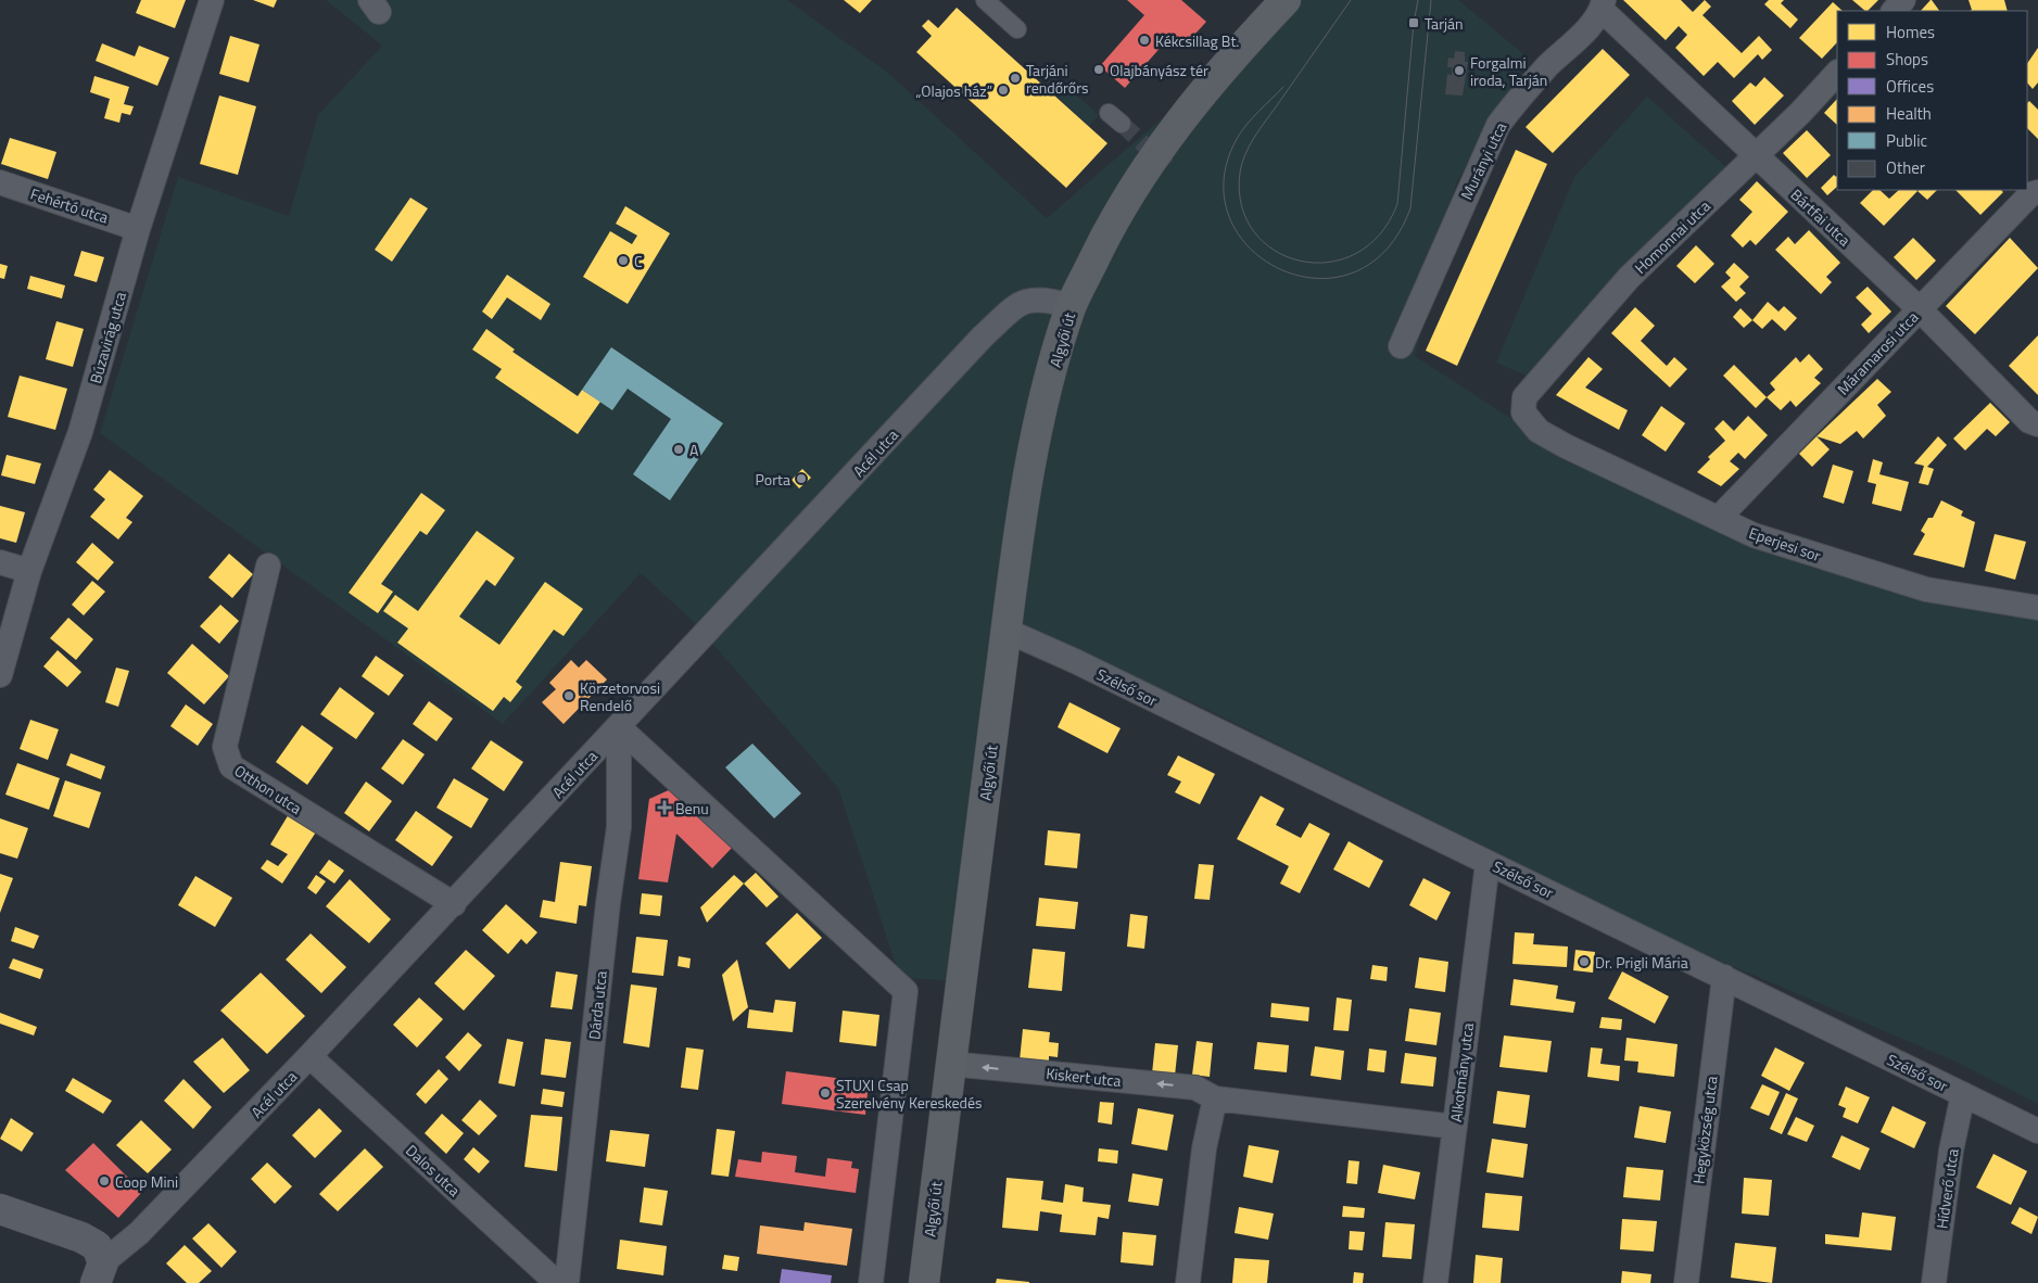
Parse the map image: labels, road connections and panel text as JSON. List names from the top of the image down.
{
  "streets": {
    "main road": ["Algyői út"],
    "street": [
      "Murányi utca",
      "Fehértó utca",
      "Bártfai utca",
      "Homonnai utca",
      "Búzavirág utca",
      "Máramarosi utca",
      "Acél utca",
      "Eperjesi sor",
      "Szélső sor",
      "Otthon utca",
      "Dárda utca",
      "Alkotmány utca",
      "Kiskert utca",
      "Hegyközség utca",
      "Dalos utca",
      "Hídverő utca"
    ]
  },
  "crossings": [
    ["Murányi utca", "Bártfai utca"],
    ["Fehértó utca", "Búzavirág utca"],
    ["Bártfai utca", "Homonnai utca"],
    ["Bártfai utca", "Máramarosi utca"],
    ["Homonnai utca", "Eperjesi sor"],
    ["Algyői út", "Acél utca"],
    ["Algyői út", "Szélső sor"],
    ["Algyői út", "Kiskert utca"],
    ["Máramarosi utca", "Eperjesi sor"],
    ["Acél utca", "Otthon utca"],
    ["Acél utca", "Dárda utca"],
    ["Acél utca", "Dalos utca"],
    ["Szélső sor", "Alkotmány utca"],
    ["Szélső sor", "Hegyközség utca"],
    ["Szélső sor", "Hídverő utca"],
    ["Alkotmány utca", "Kiskert utca"]
  ],
  "one_way": ["Kiskert utca"],
  "places": {
    "transit": ["Tarján"],
    "other": [
      "Kékcsillag Bt.",
      "Olajbányász tér",
      "Forgalmi iroda, Tarján",
      "Tarjáni rendőrőrs",
      "„Olajos ház”",
      "C",
      "A",
      "Porta",
      "Körzetorvosi Rendelő",
      "Dr. Prigli Mária",
      "STUXI Csap Szerelvény Kereskedés",
      "Coop Mini"
    ],
    "health": ["Benu"]
  },
  "legend": [
    "Homes",
    "Shops",
    "Offices",
    "Health",
    "Public",
    "Other"
  ]
}
